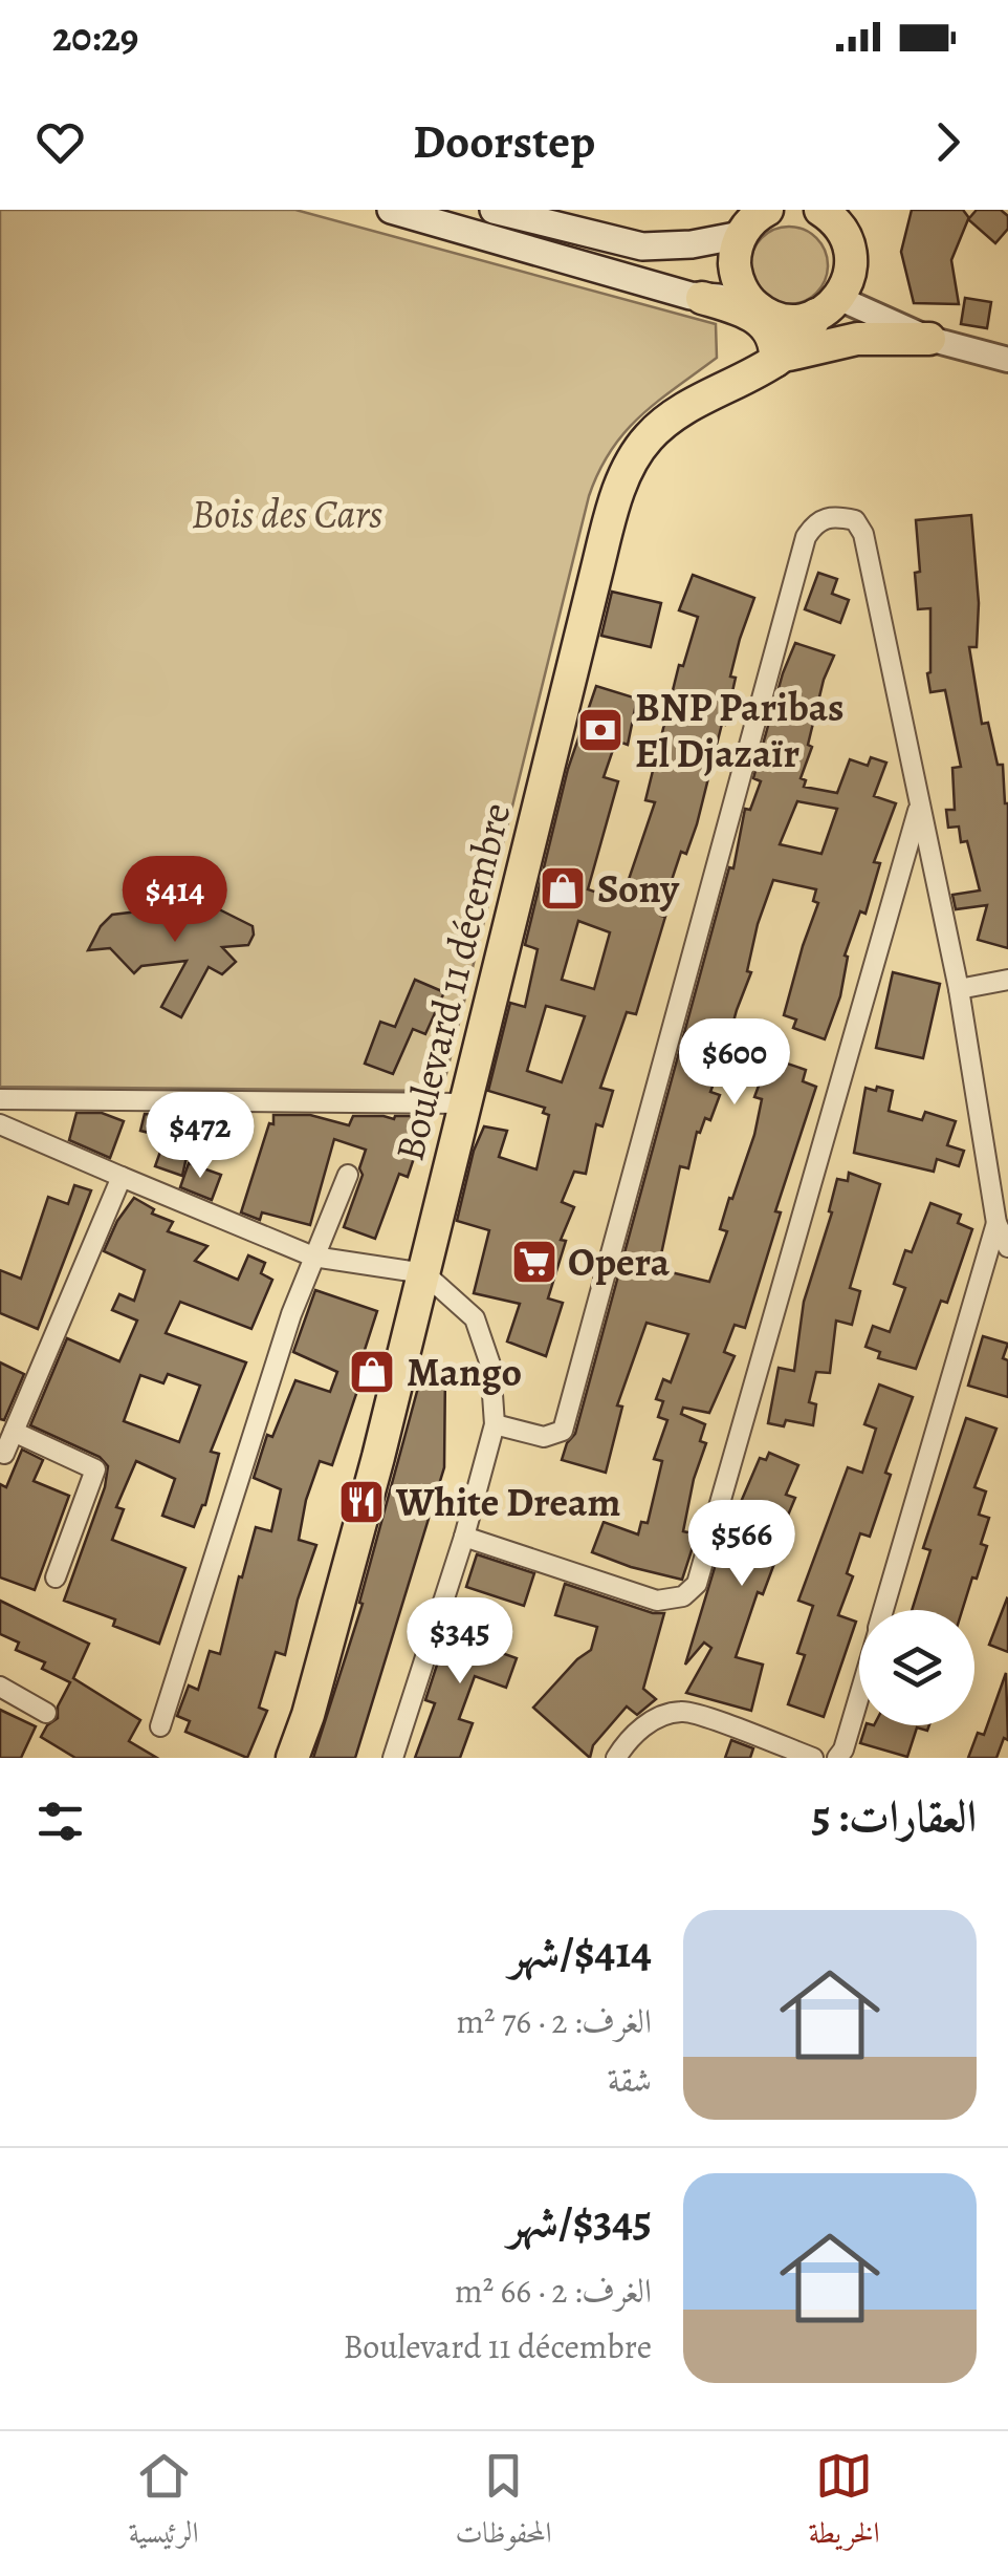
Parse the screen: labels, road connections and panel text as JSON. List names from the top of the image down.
{
  "streets": {
    "main road": ["Boulevard 11 décembre"]
  },
  "parks": ["Bois des Cars"],
  "places": {
    "bank": ["BNP Paribas El Djazaïr"],
    "shop": ["Sony", "Mango"],
    "supermarket": ["Opera"],
    "restaurant": ["White Dream"]
  },
  "page": {
    "status": "20:29",
    "header": "Doorstep",
    "price": [
      "$414",
      "$600",
      "$472",
      "$566",
      "$345"
    ],
    "heading": "العقارات: 5",
    "list": [
      {
        "name": "$414/شهر",
        "note": "الغرف: 2 · 76 m² · شقة"
      },
      {
        "name": "$345/شهر",
        "note": "الغرف: 2 · 66 m² · Boulevard 11 décembre"
      }
    ],
    "tabs": ["الخريطة", "المحفوظات", "الرئيسية"]
  }
}
